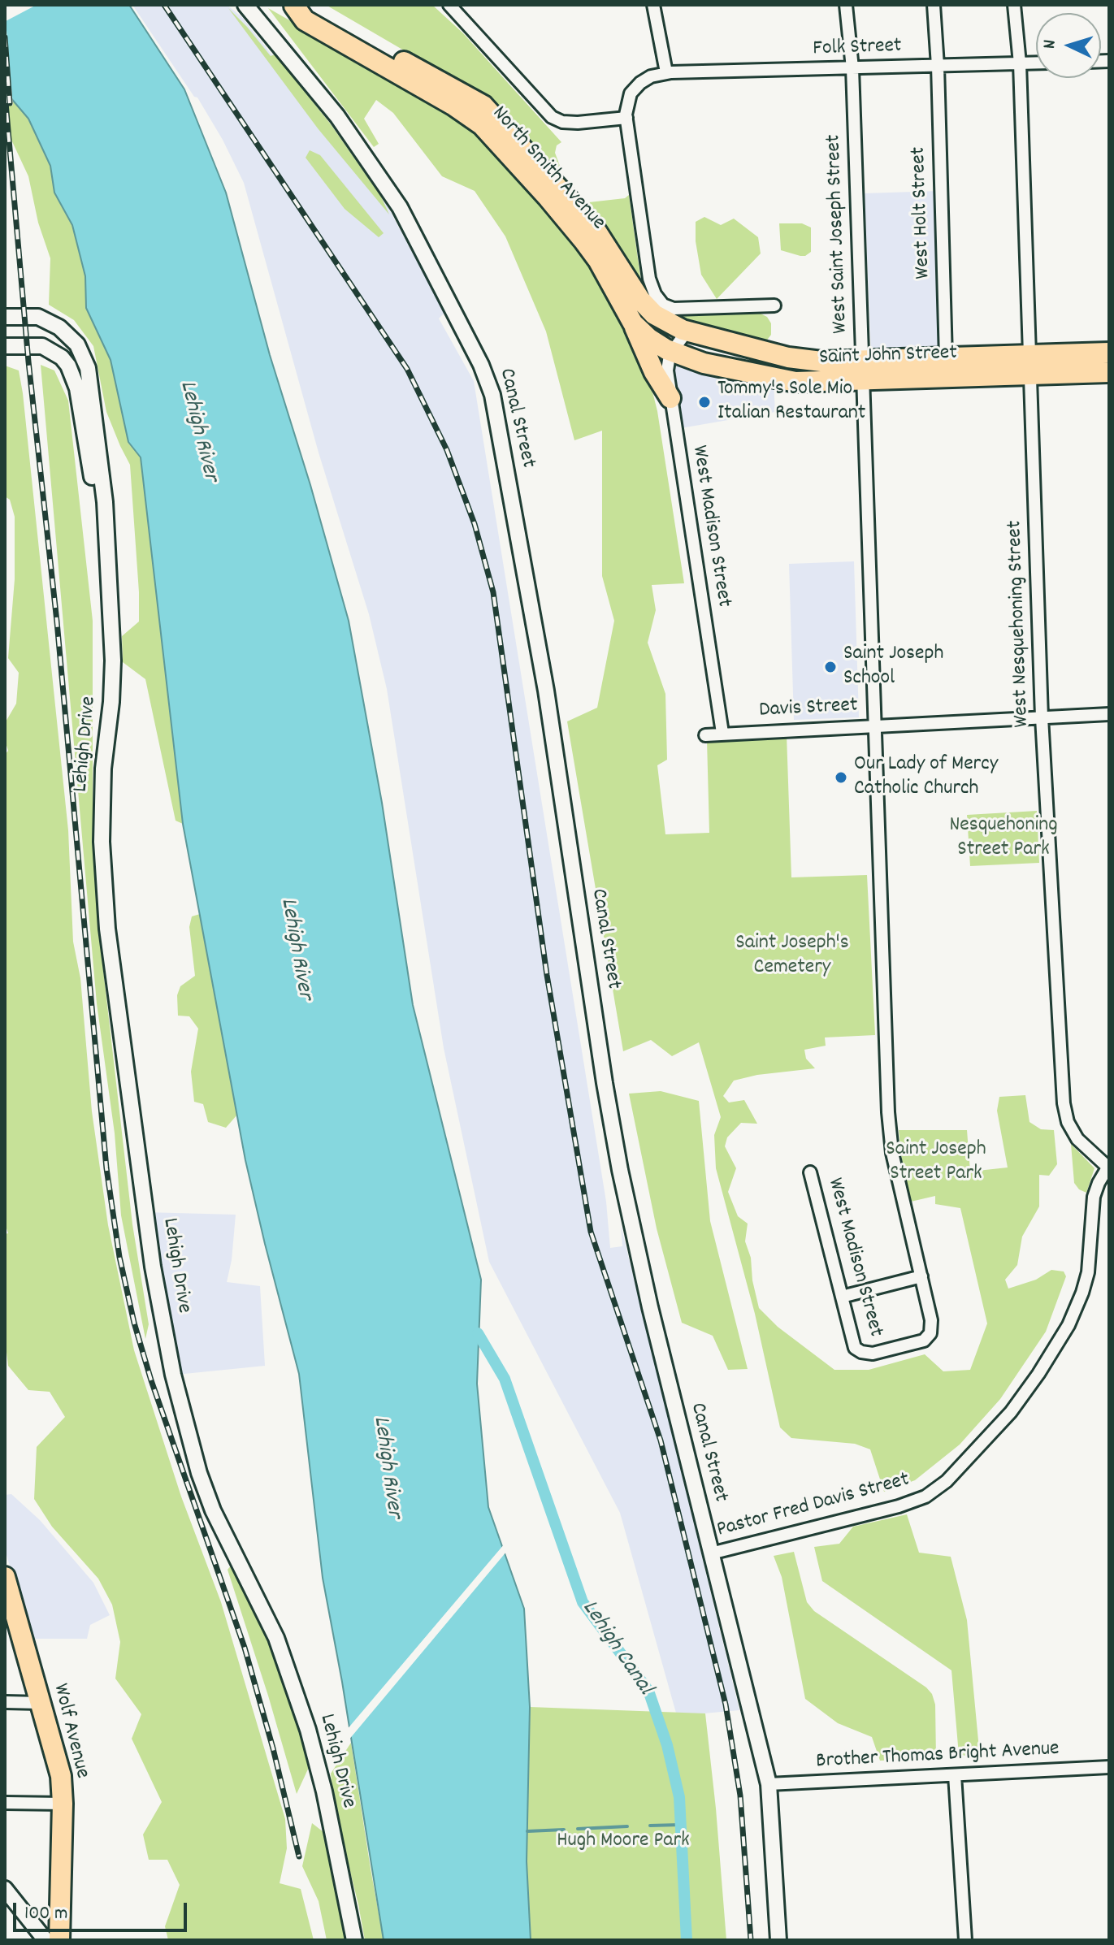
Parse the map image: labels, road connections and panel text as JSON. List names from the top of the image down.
{
  "streets": {
    "main road": ["North Smith Avenue", "Saint John Street", "Wolf Avenue"],
    "street": [
      "Folk Street",
      "West Holt Street",
      "West Saint Joseph Street",
      "Canal Street",
      "West Madison Street",
      "West Nesquehoning Street",
      "Davis Street",
      "Lehigh Drive",
      "Pastor Fred Davis Street",
      "Brother Thomas Bright Avenue"
    ]
  },
  "crossings": [
    ["Folk Street", "West Holt Street"],
    ["Folk Street", "West Saint Joseph Street"],
    ["Folk Street", "West Nesquehoning Street"],
    ["North Smith Avenue", "Saint John Street"],
    ["North Smith Avenue", "West Madison Street"],
    ["West Holt Street", "Saint John Street"],
    ["West Saint Joseph Street", "Saint John Street"],
    ["West Saint Joseph Street", "West Madison Street"],
    ["West Saint Joseph Street", "Davis Street"],
    ["Saint John Street", "West Madison Street"],
    ["Saint John Street", "West Nesquehoning Street"],
    ["Canal Street", "Pastor Fred Davis Street"],
    ["Canal Street", "Brother Thomas Bright Avenue"],
    ["West Madison Street", "Davis Street"],
    ["West Nesquehoning Street", "Davis Street"],
    ["West Nesquehoning Street", "Pastor Fred Davis Street"]
  ],
  "water": ["Lehigh River", "Lehigh Canal"],
  "parks": [
    "Nesquehoning Street Park",
    "Saint Joseph's Cemetery",
    "Saint Joseph Street Park",
    "Hugh Moore Park"
  ],
  "places": ["Tommy's Sole Mio Italian Restaurant", "Saint Joseph School", "Our Lady of Mercy Catholic Church"],
  "scale_bar": "100 m",
  "north": "left"
}
